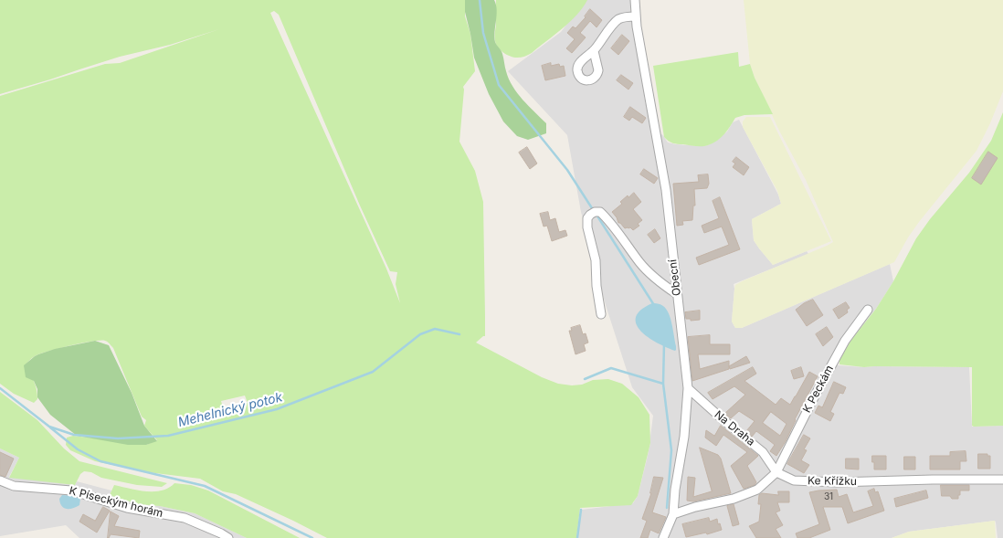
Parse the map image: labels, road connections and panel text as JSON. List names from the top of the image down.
{
  "streets": {
    "street": [
      "Obecní",
      "K Peckám",
      "Na Draha",
      "Ke Křížku",
      "K Píseckým horám"
    ]
  },
  "crossings": [
    ["Obecní", "Na Draha"],
    ["K Peckám", "Na Draha"],
    ["K Peckám", "Ke Křížku"],
    ["Na Draha", "Ke Křížku"]
  ],
  "water": ["Mehelnický potok"],
  "house_numbers": ["31"]
}
